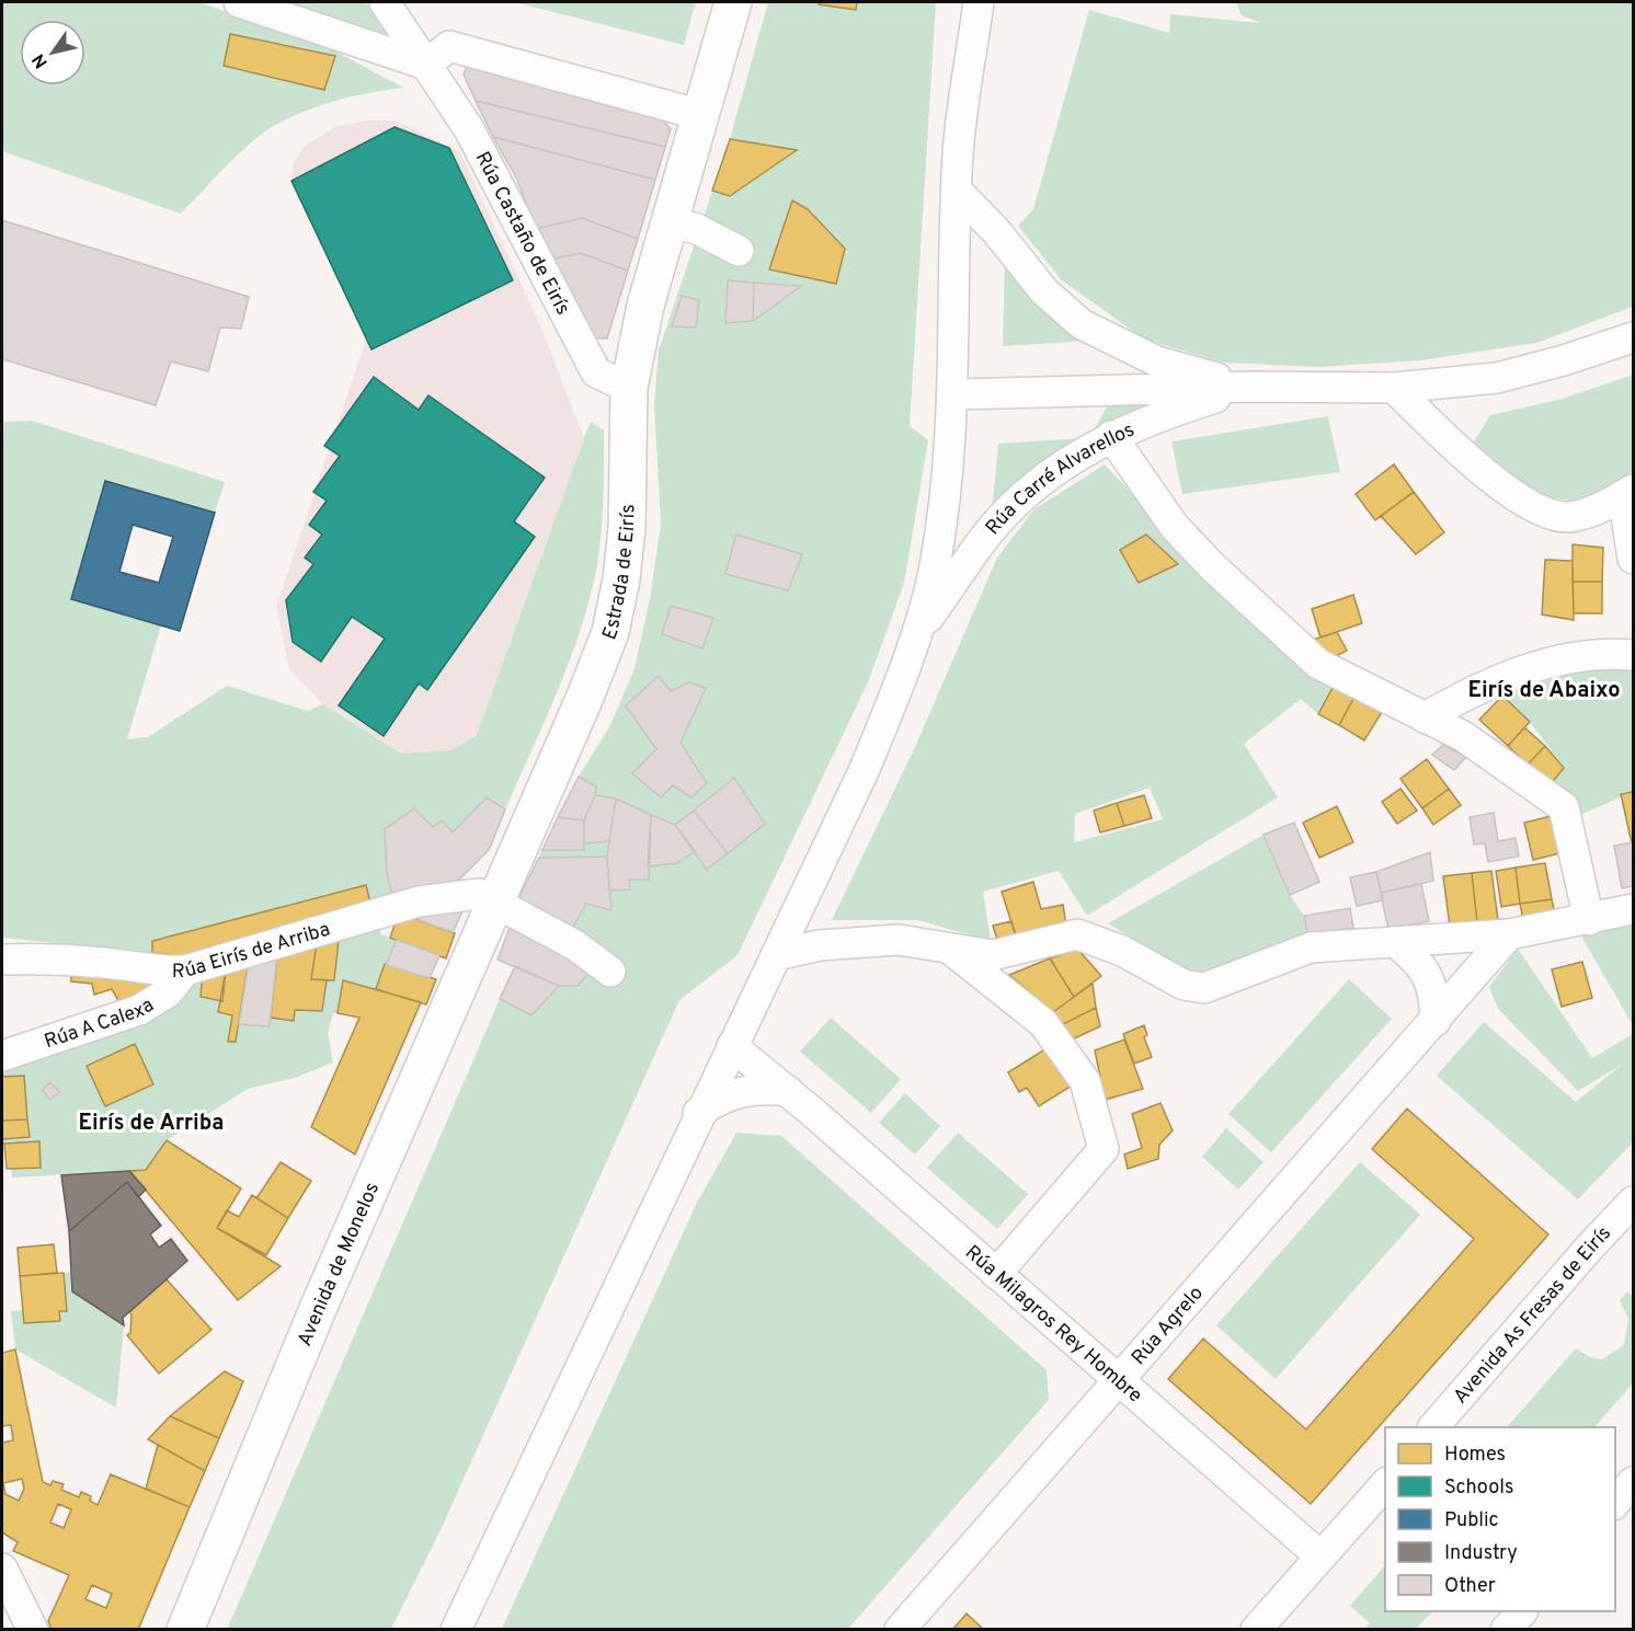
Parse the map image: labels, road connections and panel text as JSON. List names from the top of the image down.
{
  "streets": {
    "street": [
      "Rúa Castaño de Eirís",
      "Rúa Carré Alvarellos",
      "Estrada de Eirís",
      "Rúa Eirís de Arriba",
      "Rúa A Calexa",
      "Avenida de Monelos",
      "Avenida As Fresas de Eirís",
      "Rúa Milagros Rey Hombre",
      "Rúa Agrelo"
    ]
  },
  "crossings": [
    ["Rúa Castaño de Eirís", "Estrada de Eirís"],
    ["Estrada de Eirís", "Rúa Eirís de Arriba"],
    ["Estrada de Eirís", "Avenida de Monelos"],
    ["Rúa Eirís de Arriba", "Rúa A Calexa"],
    ["Rúa Eirís de Arriba", "Avenida de Monelos"],
    ["Rúa Milagros Rey Hombre", "Rúa Agrelo"]
  ],
  "districts": ["Eirís de Abaixo", "Eirís de Arriba"],
  "legend": [
    "Homes",
    "Schools",
    "Public",
    "Industry",
    "Other"
  ],
  "north": "bottom left"
}
